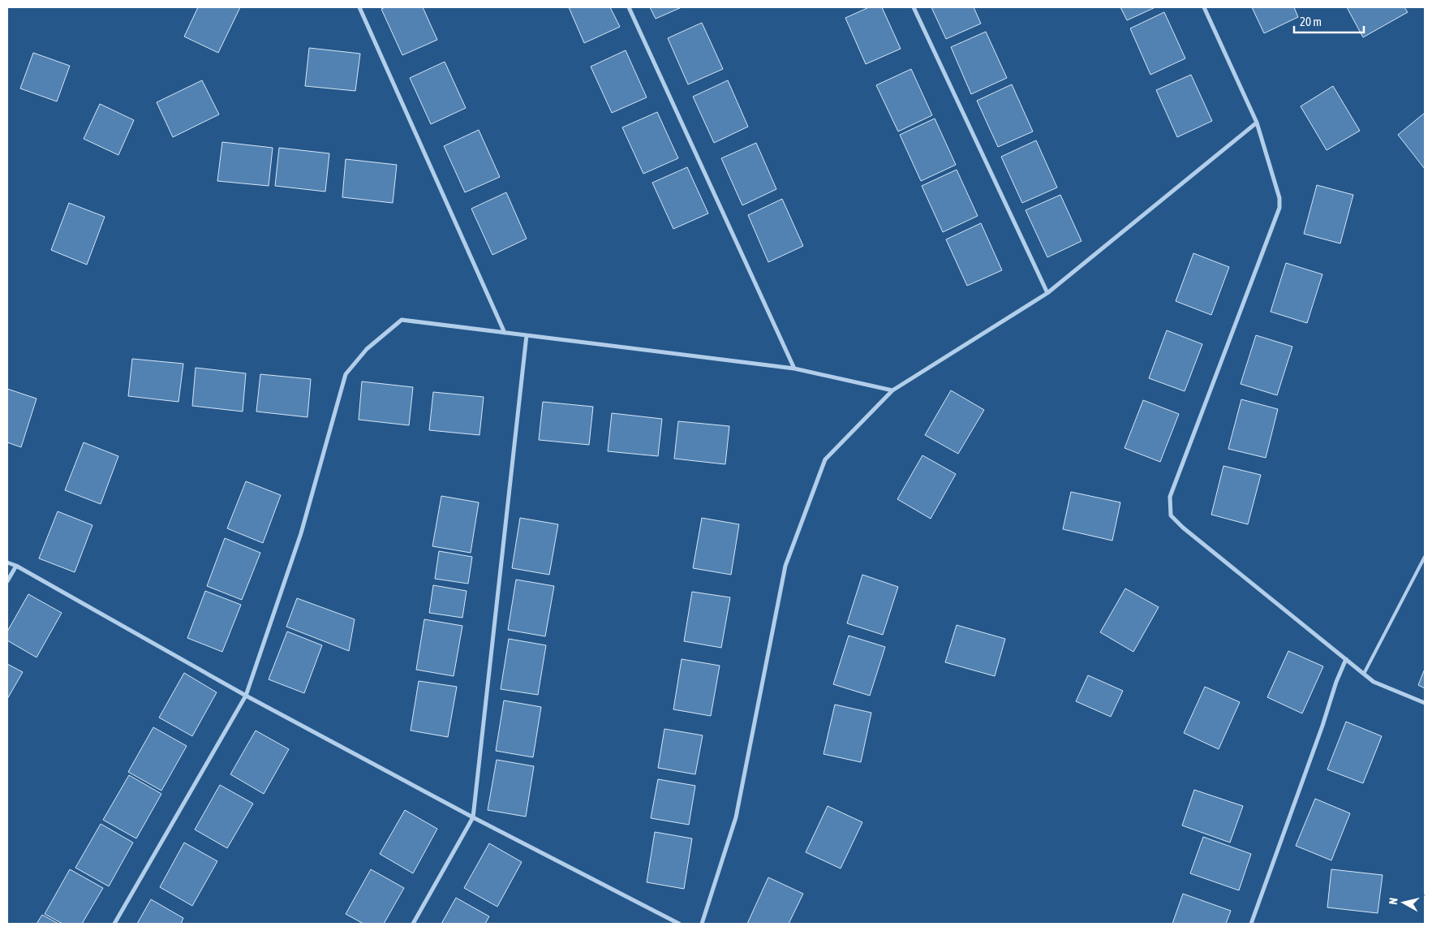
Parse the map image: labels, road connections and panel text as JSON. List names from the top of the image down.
{
  "scale_bar": "20 m",
  "north": "left"
}
